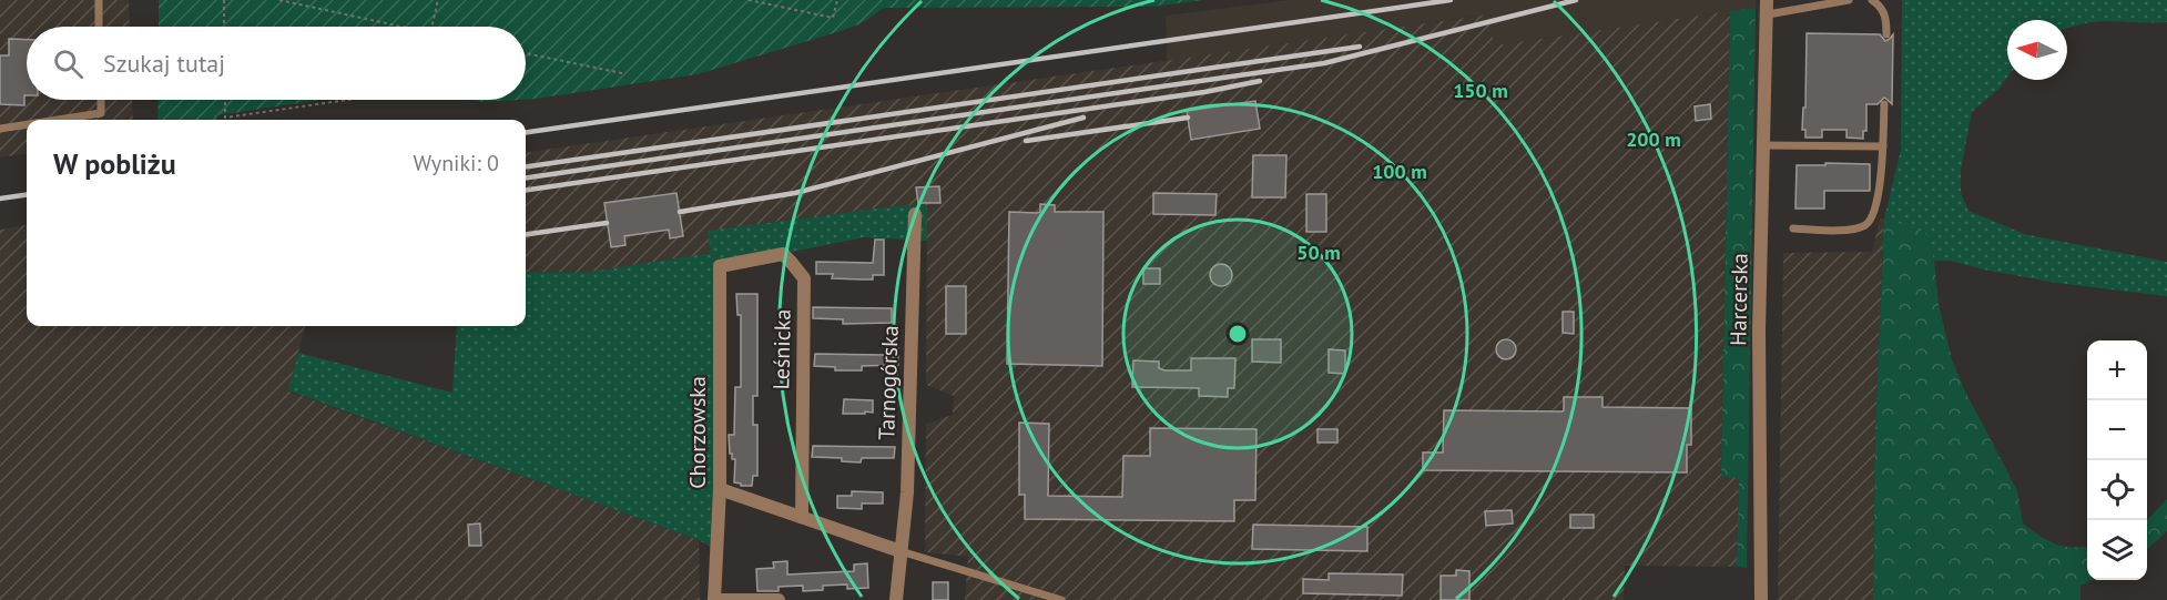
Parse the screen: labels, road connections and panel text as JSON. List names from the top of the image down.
{
  "streets": {
    "street": [
      "Harcerska",
      "Leśnicka",
      "Tarnogórska",
      "Chorzowska"
    ]
  },
  "crossings": [
    ["Leśnicka", "Chorzowska"]
  ],
  "north": "left",
  "page": {
    "search": "Szukaj tutaj",
    "heading": ["W pobliżu", "Wyniki: 0"],
    "map_buttons": ["+", "−"]
  },
  "rings": [
    "150 m",
    "200 m",
    "100 m",
    "50 m"
  ]
}
